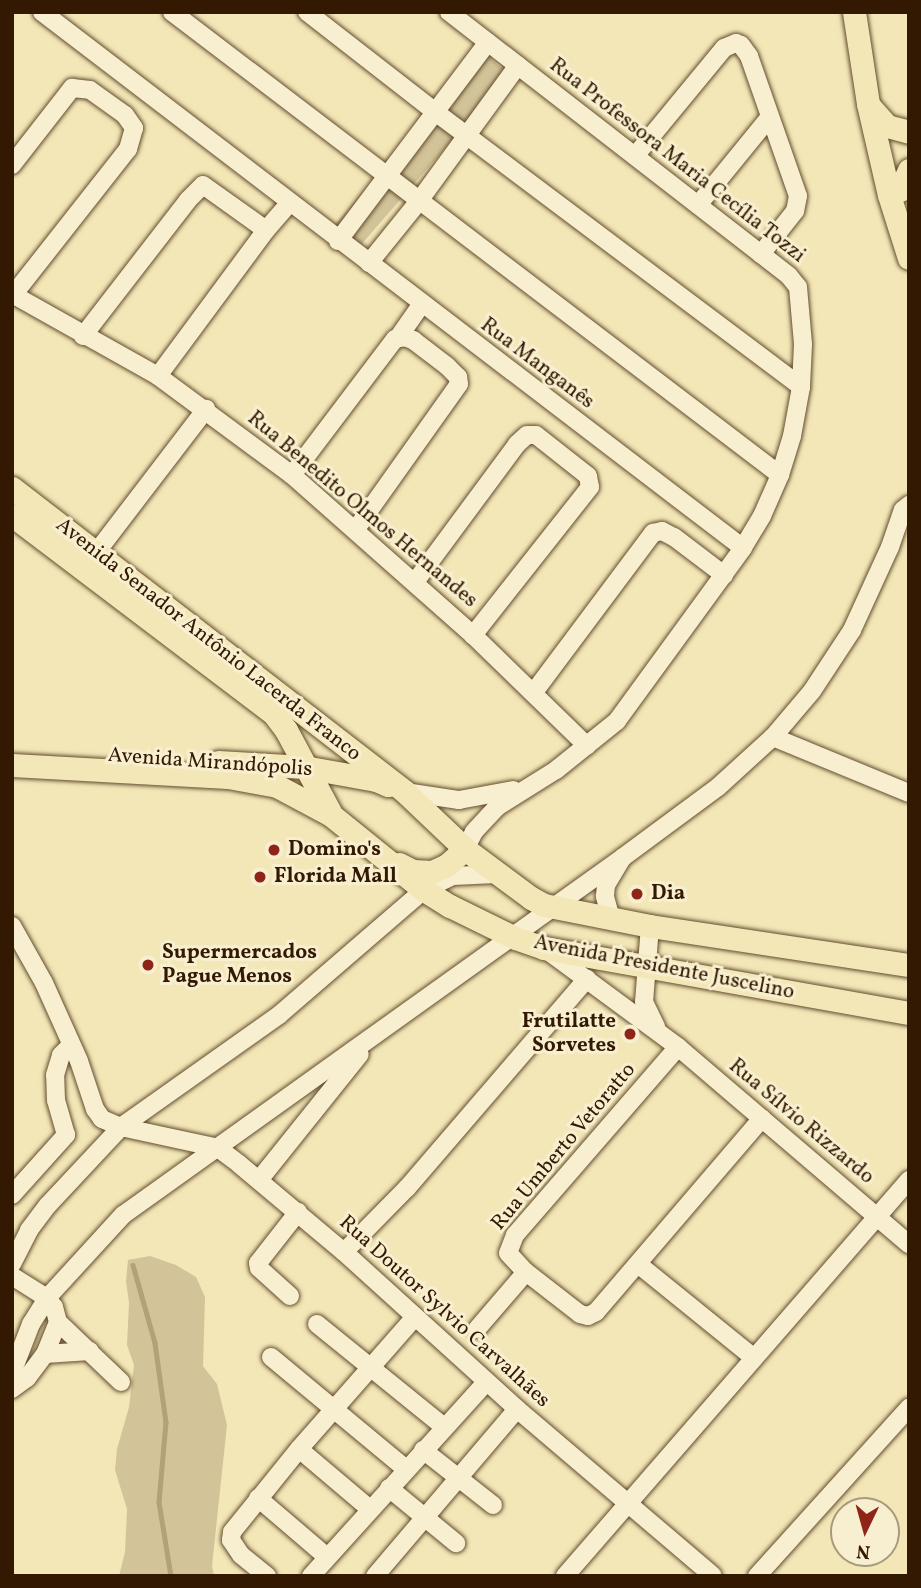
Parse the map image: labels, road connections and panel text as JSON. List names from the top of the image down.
{
  "streets": {
    "main road": ["Avenida Senador Antônio Lacerda Franco", "Avenida Mirandópolis", "Avenida Presidente Juscelino"],
    "street": [
      "Rua Professora Maria Cecília Tozzi",
      "Rua Manganês",
      "Rua Benedito Olmos Hernandes",
      "Rua Sílvio Rizzardo",
      "Rua Umberto Vetoratto",
      "Rua Doutor Sylvio Carvalhães"
    ]
  },
  "crossings": [
    ["Rua Professora Maria Cecília Tozzi", "Rua Manganês"],
    ["Rua Professora Maria Cecília Tozzi", "Rua Benedito Olmos Hernandes"],
    ["Rua Professora Maria Cecília Tozzi", "Avenida Senador Antônio Lacerda Franco"],
    ["Rua Professora Maria Cecília Tozzi", "Avenida Mirandópolis"],
    ["Rua Professora Maria Cecília Tozzi", "Avenida Presidente Juscelino"],
    ["Avenida Senador Antônio Lacerda Franco", "Avenida Mirandópolis"],
    ["Avenida Senador Antônio Lacerda Franco", "Avenida Presidente Juscelino"],
    ["Avenida Mirandópolis", "Avenida Presidente Juscelino"],
    ["Avenida Presidente Juscelino", "Rua Sílvio Rizzardo"],
    ["Rua Sílvio Rizzardo", "Rua Umberto Vetoratto"]
  ],
  "places": [
    "Domino's",
    "Florida Mall",
    "Dia",
    "Supermercados Pague Menos",
    "Frutilatte Sorvetes"
  ],
  "north": "bottom"
}
